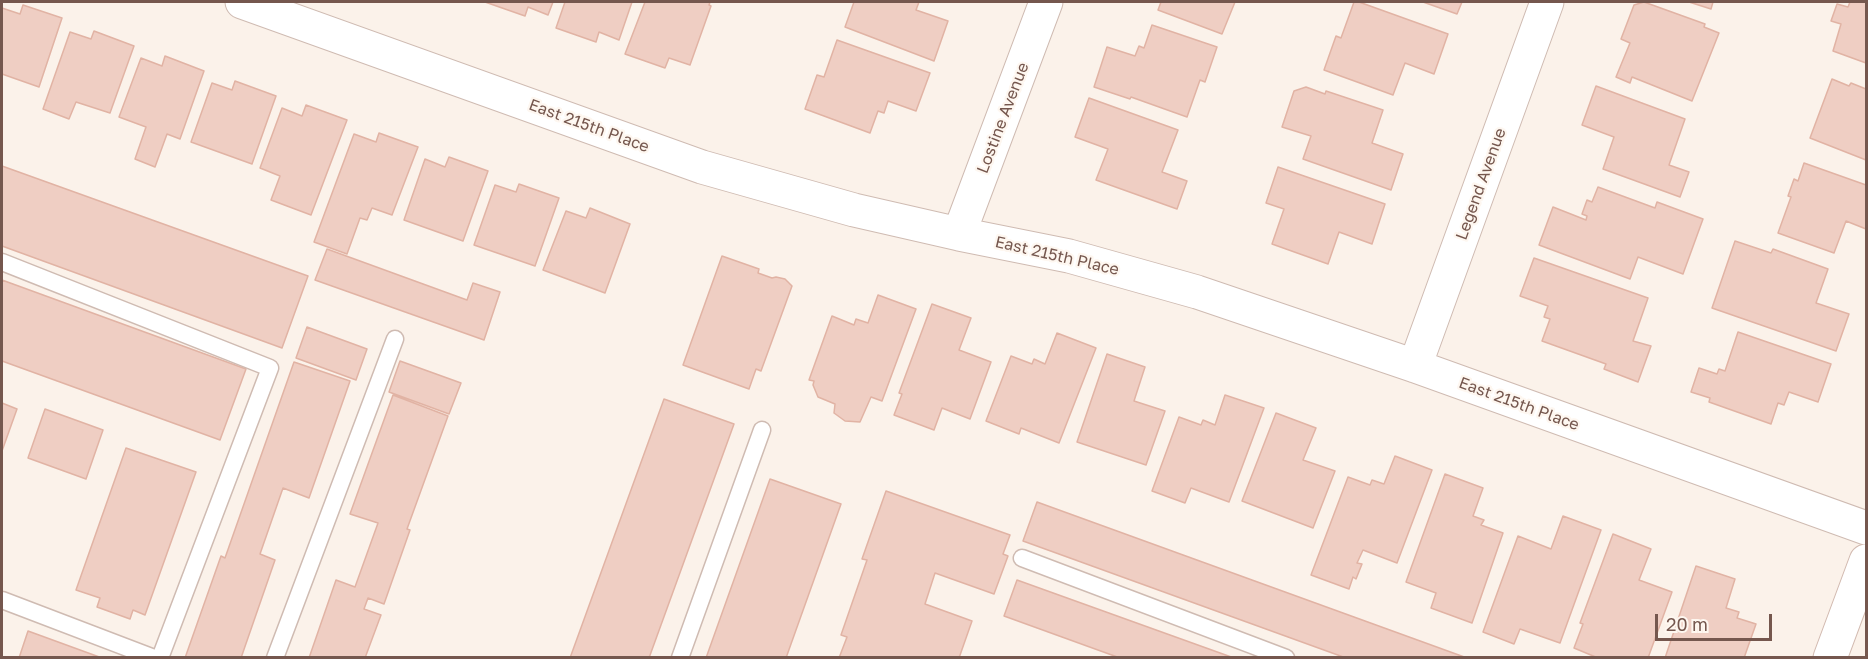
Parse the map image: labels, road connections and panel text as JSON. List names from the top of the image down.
{
  "streets": {
    "street": ["Lostine Avenue", "East 215th Place", "Legend Avenue"]
  },
  "crossings": [
    ["Lostine Avenue", "East 215th Place"],
    ["East 215th Place", "Legend Avenue"]
  ],
  "scale_bar": "20 m"
}
